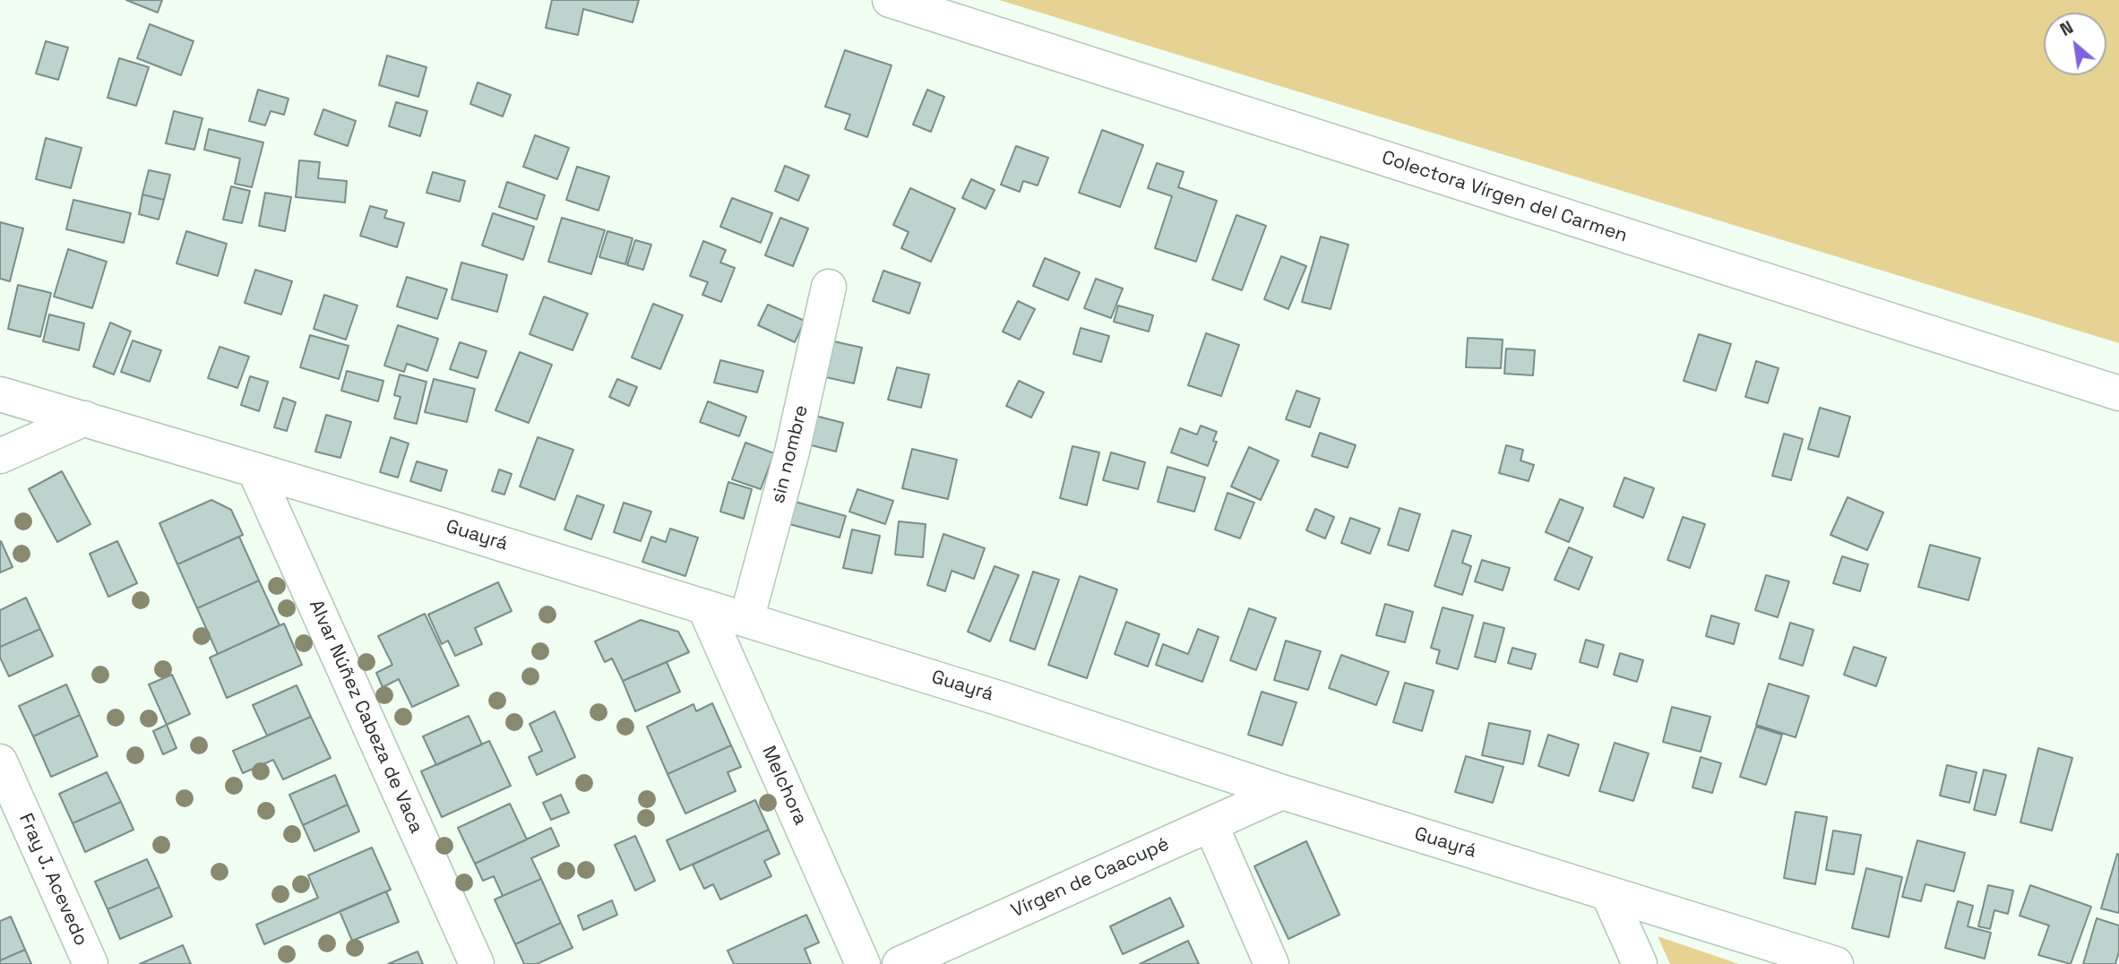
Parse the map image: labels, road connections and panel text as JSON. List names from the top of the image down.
{
  "streets": {
    "street": [
      "Colectora Vírgen del Carmen",
      "sin nombre",
      "Guayrá",
      "Alvar Núñez Cabeza de Vaca",
      "Melchora",
      "Vírgen de Caacupé",
      "Fray J. Acevedo"
    ]
  },
  "crossings": [
    ["sin nombre", "Guayrá"],
    ["Guayrá", "Alvar Núñez Cabeza de Vaca"],
    ["Guayrá", "Melchora"],
    ["Guayrá", "Vírgen de Caacupé"]
  ],
  "north": "top left"
}
